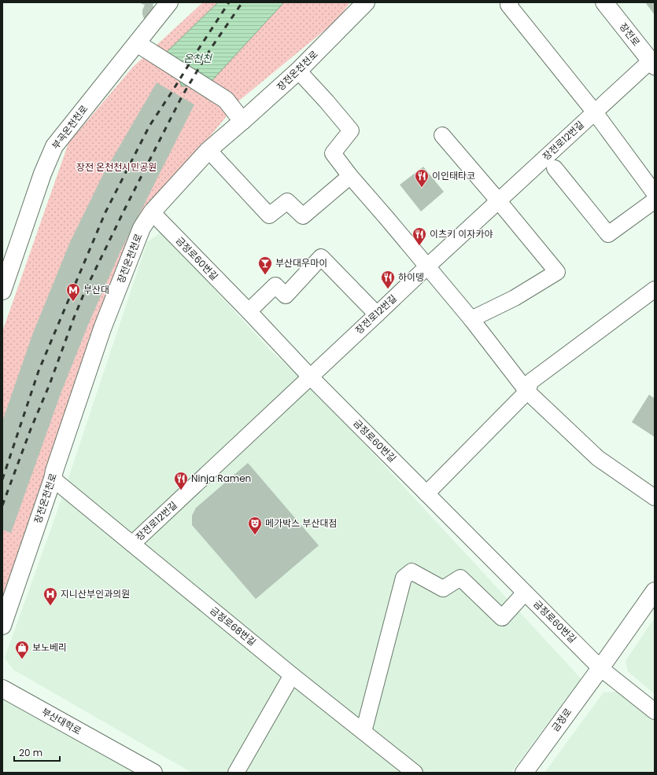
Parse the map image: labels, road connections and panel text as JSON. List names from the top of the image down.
{
  "streets": {
    "main road": [
      "장전로",
      "장전온천천로",
      "부곡온천천로",
      "금정로",
      "부산대학로"
    ],
    "street": ["장전로12번길", "금정로60번길", "금정로68번길"]
  },
  "crossings": [
    ["장전로", "장전로12번길"],
    ["장전온천천로", "금정로60번길"],
    ["장전온천천로", "금정로68번길"],
    ["장전로12번길", "금정로60번길"],
    ["장전로12번길", "금정로68번길"],
    ["금정로60번길", "금정로"]
  ],
  "water": ["온천천"],
  "parks": ["장전 온천천시민공원"],
  "places": {
    "restaurant": [
      "이인태타코",
      "이츠키 이자카야",
      "하이뎅",
      "Ninja Ramen"
    ],
    "bar": ["부산대우마이"],
    "metro station": ["부산대"],
    "theatre": ["메가박스 부산대점"],
    "hospital": ["지니산부인과의원"],
    "shop": ["보노베리"]
  },
  "scale_bar": "20 m"
}
